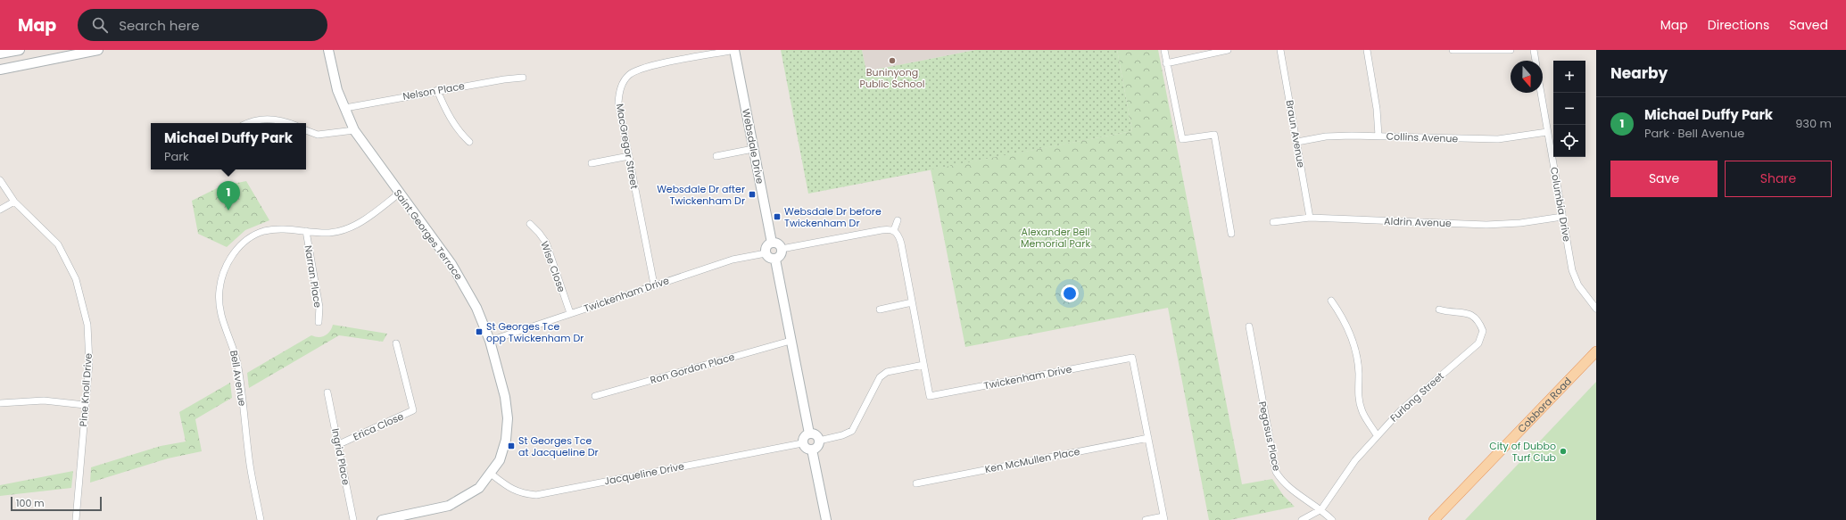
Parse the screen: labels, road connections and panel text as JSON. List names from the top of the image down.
{
  "streets": {
    "main road": ["Cobbora Road"],
    "street": [
      "Nelson Place",
      "Braun Avenue",
      "Collins Avenue",
      "MacGregor Street",
      "Websdale Drive",
      "Columbia Drive",
      "Aldrin Avenue",
      "Saint Georges Terrace",
      "Wise Close",
      "Narran Place",
      "Twickenham Drive",
      "Ron Gordon Place",
      "Bell Avenue",
      "Pine Knoll Drive",
      "Furlong Street",
      "Erica Close",
      "Pegasus Place",
      "Ingrid Place",
      "Ken McMullen Place",
      "Jacqueline Drive"
    ]
  },
  "crossings": [
    ["Nelson Place", "Saint Georges Terrace"],
    ["Braun Avenue", "Collins Avenue"],
    ["Braun Avenue", "Aldrin Avenue"],
    ["Collins Avenue", "Columbia Drive"],
    ["MacGregor Street", "Websdale Drive"],
    ["MacGregor Street", "Twickenham Drive"],
    ["Websdale Drive", "Twickenham Drive"],
    ["Columbia Drive", "Aldrin Avenue"],
    ["Saint Georges Terrace", "Twickenham Drive"],
    ["Saint Georges Terrace", "Bell Avenue"],
    ["Saint Georges Terrace", "Jacqueline Drive"],
    ["Wise Close", "Twickenham Drive"],
    ["Narran Place", "Bell Avenue"],
    ["Twickenham Drive", "Ken McMullen Place"],
    ["Furlong Street", "Pegasus Place"],
    ["Erica Close", "Ingrid Place"]
  ],
  "parks": ["Alexander Bell Memorial Park"],
  "places": {
    "other": ["Buninyong Public School", "City of Dubbo Turf Club"],
    "transit": [
      "Websdale Dr after Twickenham Dr",
      "Websdale Dr before Twickenham Dr",
      "St Georges Tce opp Twickenham Dr",
      "St Georges Tce at Jacqueline Dr"
    ]
  },
  "scale_bar": "100 m",
  "north": "bottom",
  "page": {
    "header": "Map",
    "search": "Search here",
    "nav": ["Map", "Directions", "Saved"],
    "heading": "Nearby",
    "map_buttons": ["+", "−"],
    "list": [
      {
        "mark": "1",
        "name": "Michael Duffy Park",
        "note": "Park · Bell Avenue",
        "value": "930 m"
      }
    ],
    "popup": ["Michael Duffy Park", "Park"],
    "buttons": ["Save", "Share"],
    "pins": "1",
    "scale": "100 m"
  }
}
